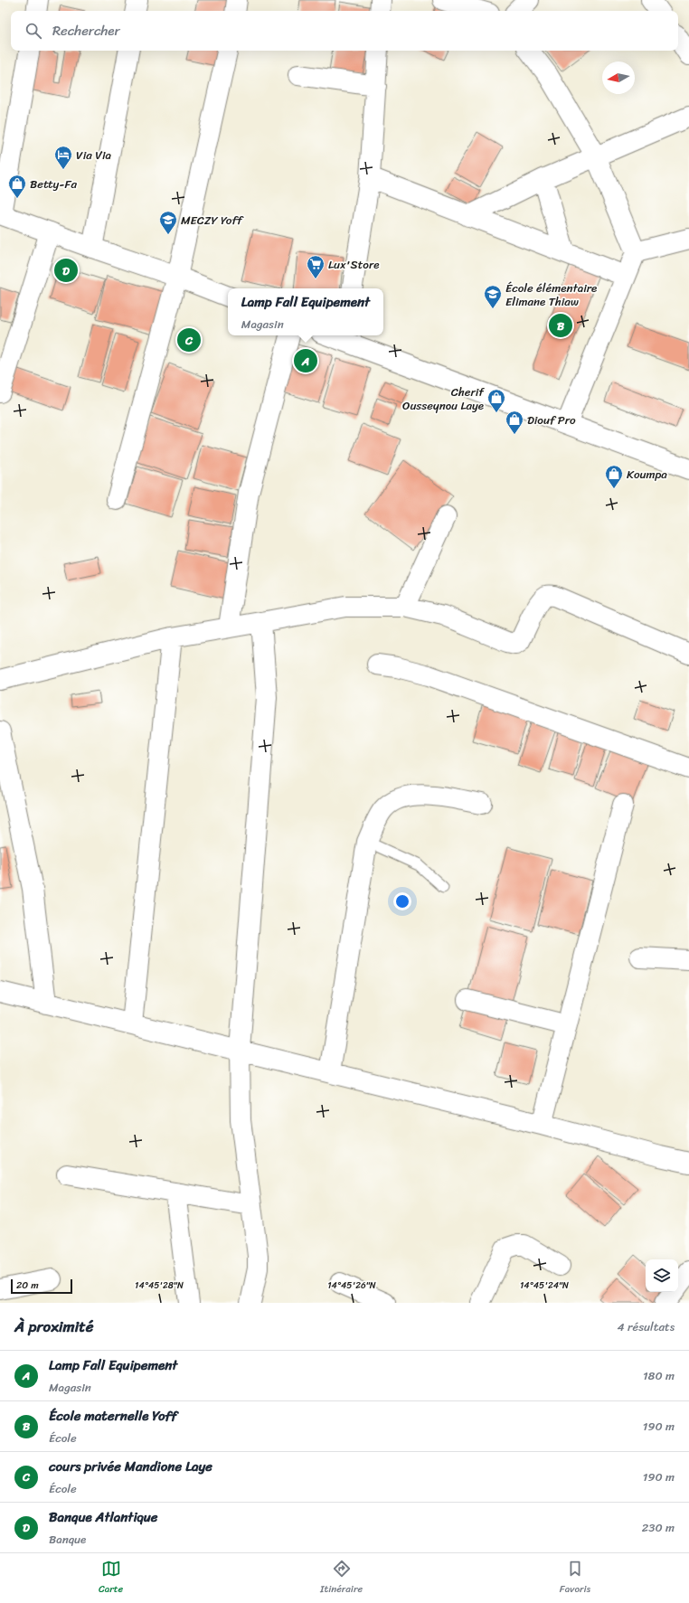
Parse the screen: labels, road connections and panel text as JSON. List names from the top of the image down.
{
  "places": {
    "hotel": ["Via Via"],
    "shop": [
      "Betty-Fa",
      "Cherif Ousseynou Laye",
      "Diouf Pro",
      "Koumpa"
    ],
    "school or university": ["MECZY Yoff", "École élémentaire Elimane Thiaw"],
    "supermarket": ["Lux'Store"]
  },
  "scale_bar": "20 m",
  "north": "left",
  "page": {
    "search": "Rechercher",
    "pins": [
      "D",
      "B",
      "C",
      "A"
    ],
    "popup": ["Lamp Fall Equipement", "Magasin"],
    "scale": "20 m",
    "heading": ["À proximité", "4 résultats"],
    "list": [
      {
        "mark": "A",
        "name": "Lamp Fall Equipement",
        "note": "Magasin",
        "value": "180 m"
      },
      {
        "mark": "B",
        "name": "École maternelle Yoff",
        "note": "École",
        "value": "190 m"
      },
      {
        "mark": "C",
        "name": "cours privée Mandione Laye",
        "note": "École",
        "value": "190 m"
      },
      {
        "mark": "D",
        "name": "Banque Atlantique",
        "note": "Banque",
        "value": "230 m"
      }
    ],
    "nav": ["Carte", "Itinéraire", "Favoris"]
  },
  "coordinates": ["14°45'28\"N", "14°45'26\"N", "14°45'24\"N"]
}
